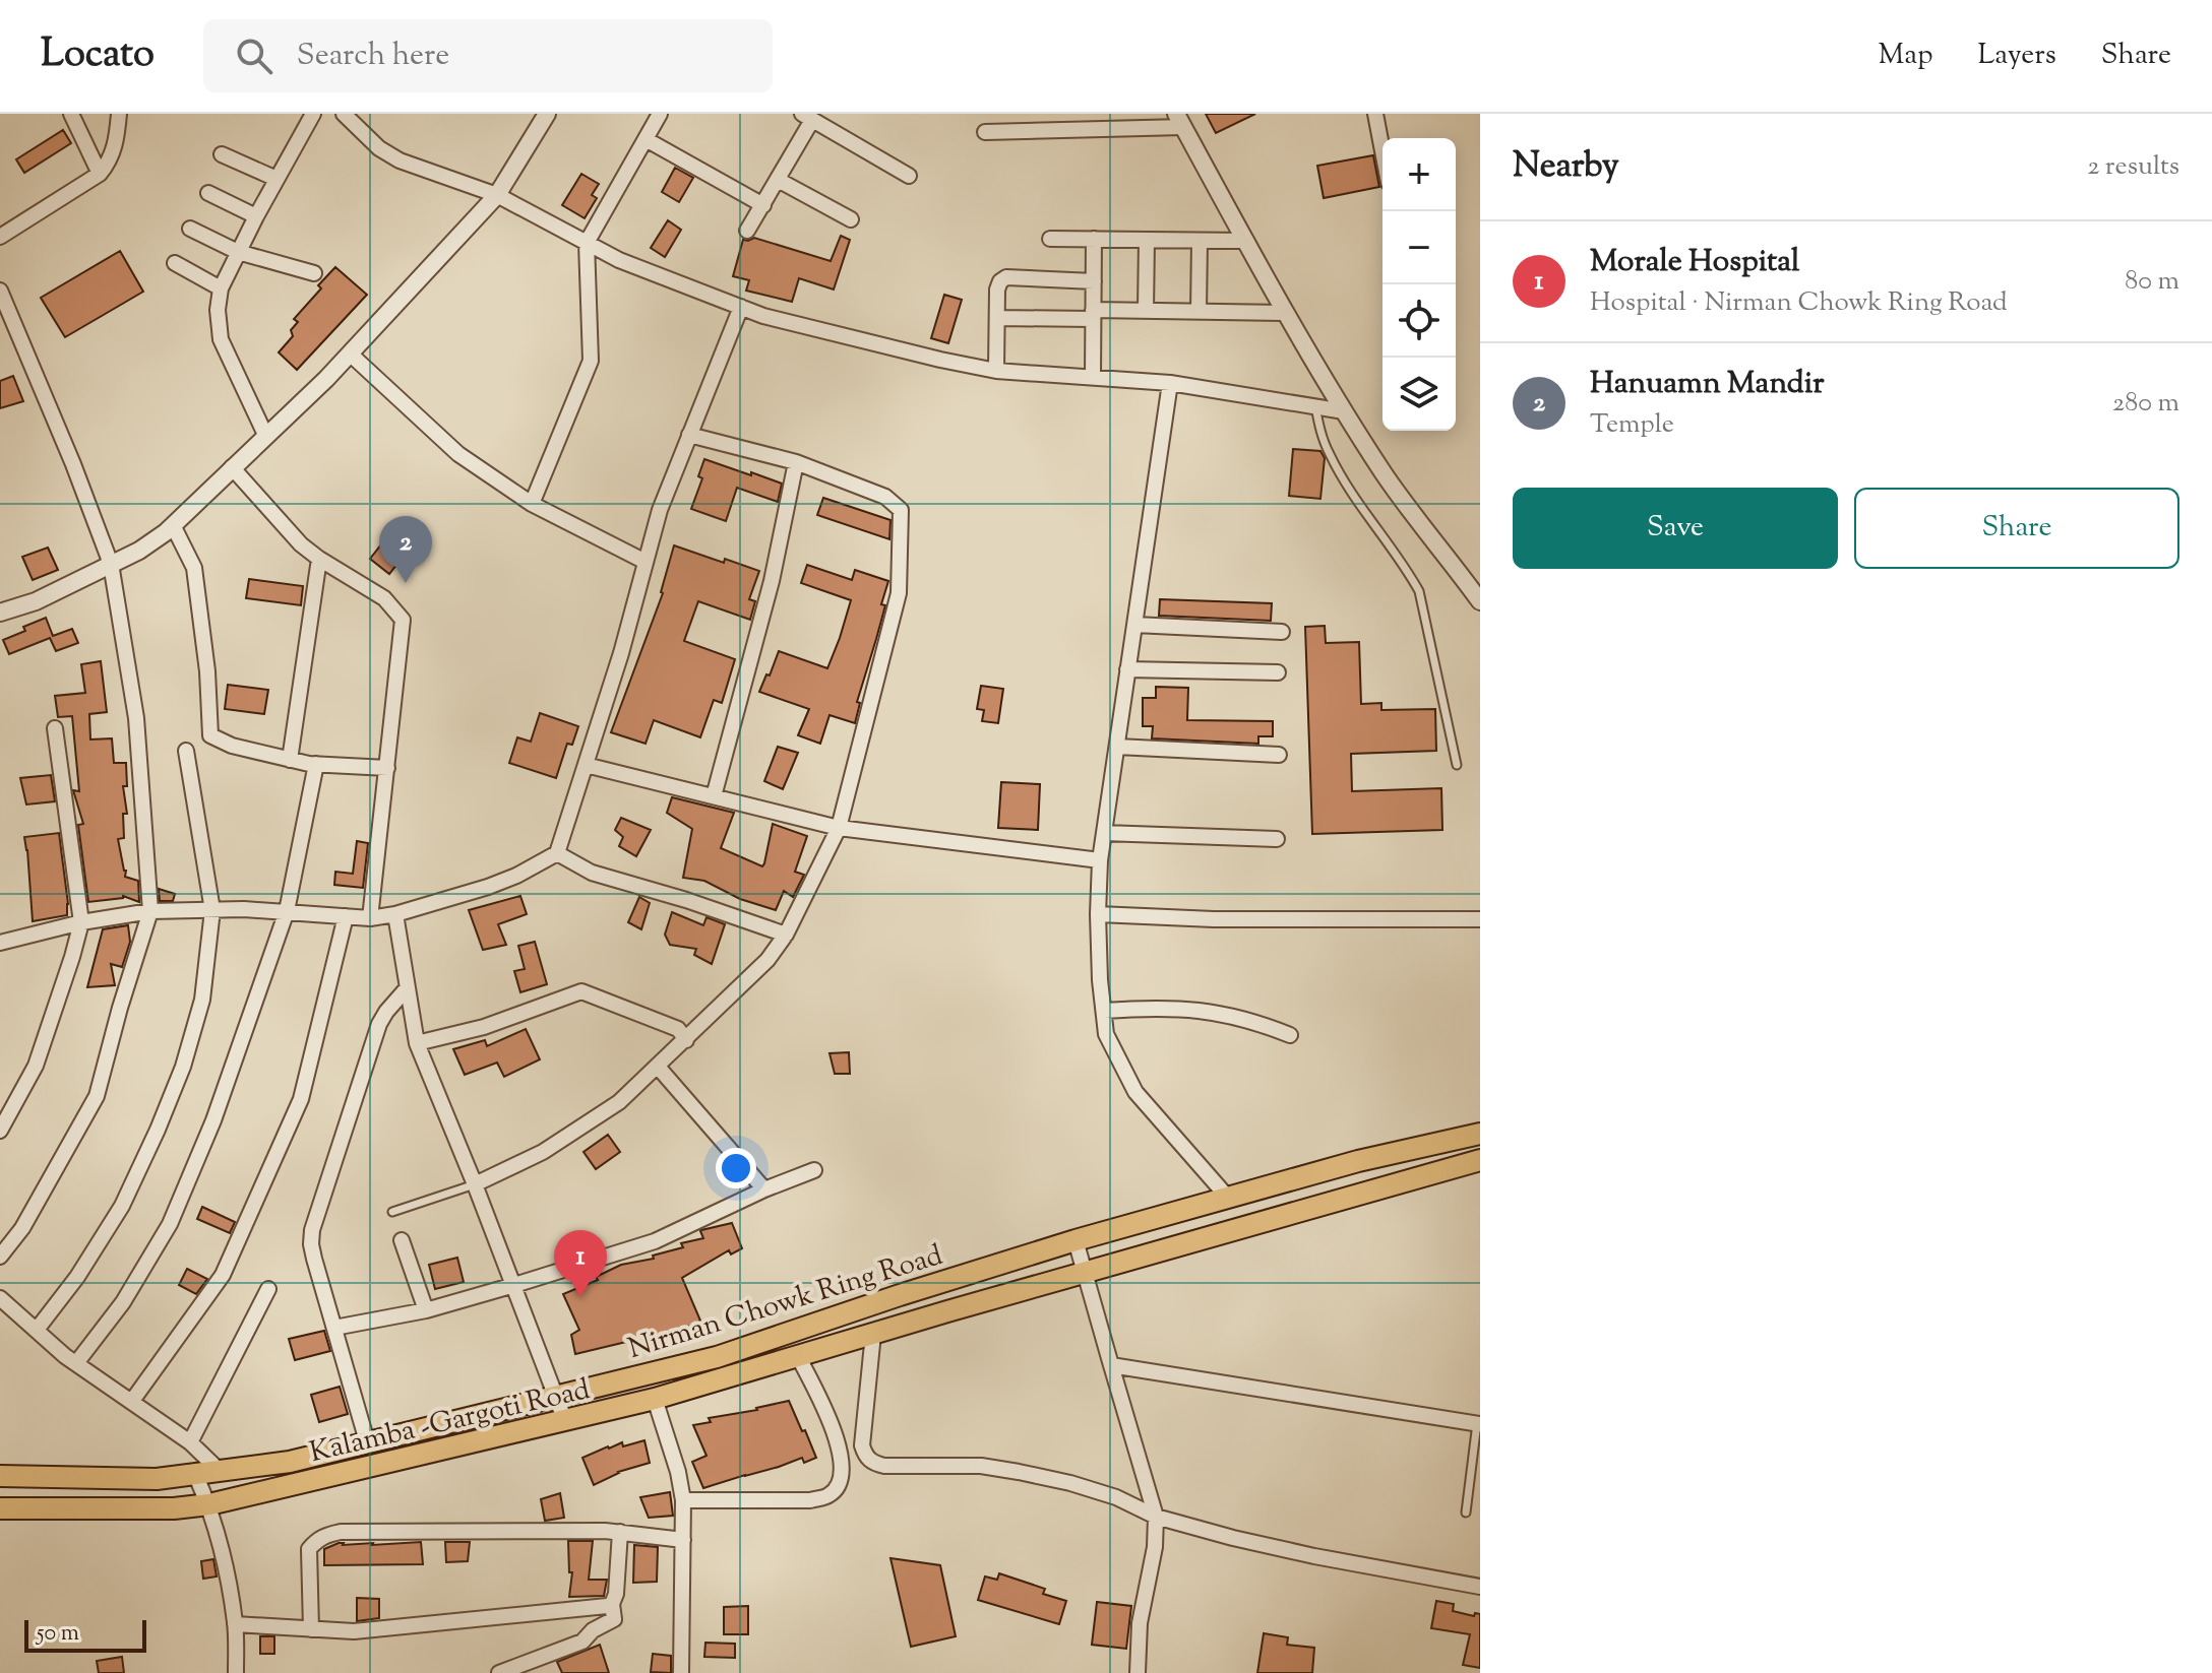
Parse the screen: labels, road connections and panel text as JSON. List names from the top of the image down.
{
  "streets": {
    "main road": ["Nirman Chowk Ring Road", "Kalamba -Gargoti Road"]
  },
  "scale_bar": "50 m",
  "page": {
    "header": "Locato",
    "search": "Search here",
    "nav": ["Map", "Layers", "Share"],
    "heading": ["Nearby", "2 results"],
    "map_buttons": ["+", "−"],
    "list": [
      {
        "mark": "1",
        "name": "Morale Hospital",
        "note": "Hospital · Nirman Chowk Ring Road",
        "value": "80 m"
      },
      {
        "mark": "2",
        "name": "Hanuamn Mandir",
        "note": "Temple",
        "value": "280 m"
      }
    ],
    "buttons": ["Save", "Share"],
    "pins": ["2", "1"],
    "scale": "50 m"
  }
}
